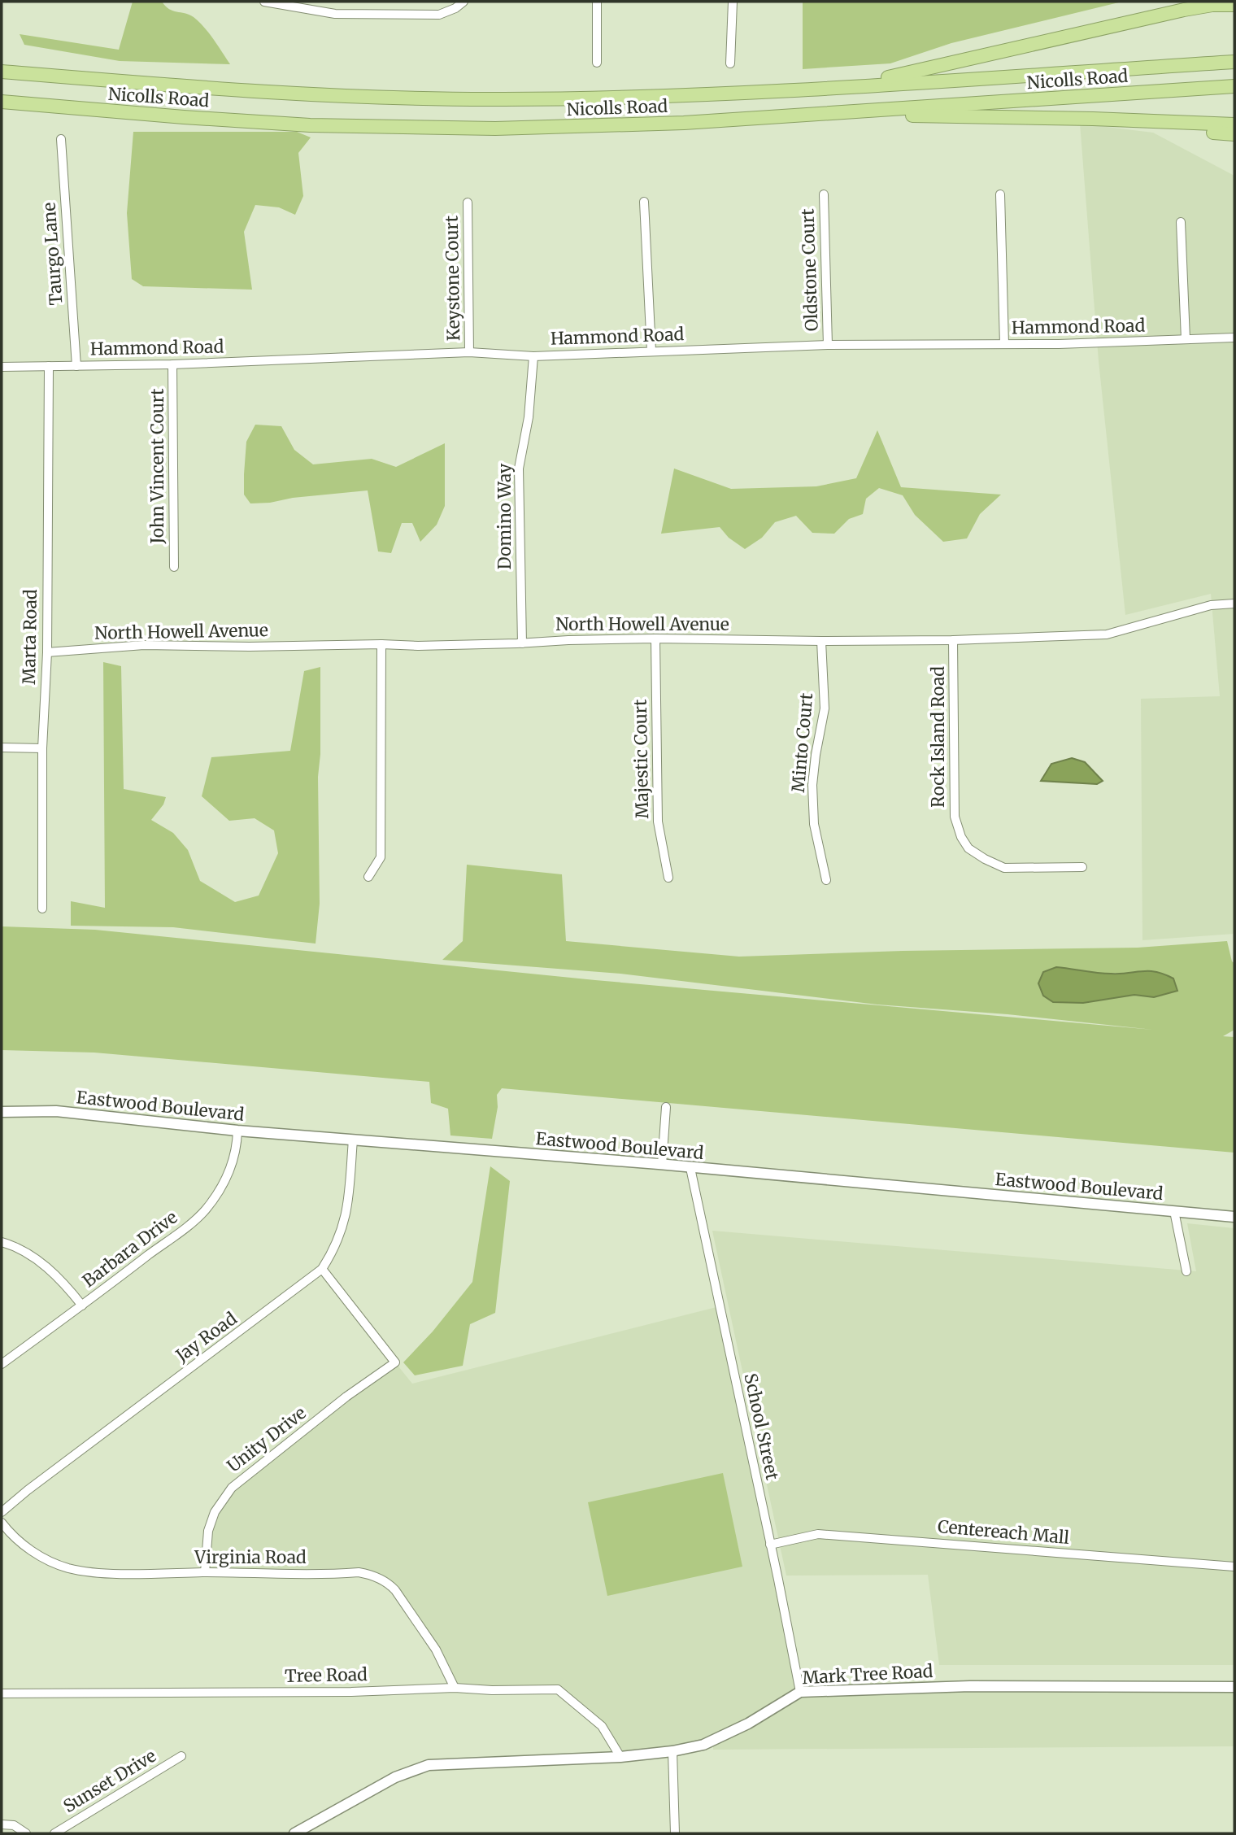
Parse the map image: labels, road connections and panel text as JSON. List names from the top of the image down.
{
  "streets": {
    "highway": ["Nicolls Road"],
    "street": [
      "Taurgo Lane",
      "Oldstone Court",
      "Keystone Court",
      "Hammond Road",
      "John Vincent Court",
      "Domino Way",
      "North Howell Avenue",
      "Marta Road",
      "Rock Island Road",
      "Minto Court",
      "Majestic Court",
      "Eastwood Boulevard",
      "Barbara Drive",
      "Jay Road",
      "School Street",
      "Unity Drive",
      "Centereach Mall",
      "Virginia Road",
      "Mark Tree Road",
      "Tree Road",
      "Sunset Drive"
    ]
  },
  "crossings": [
    ["Taurgo Lane", "Hammond Road"],
    ["Oldstone Court", "Hammond Road"],
    ["Keystone Court", "Hammond Road"],
    ["Hammond Road", "John Vincent Court"],
    ["Hammond Road", "Domino Way"],
    ["Hammond Road", "Marta Road"],
    ["Domino Way", "North Howell Avenue"],
    ["North Howell Avenue", "Marta Road"],
    ["North Howell Avenue", "Rock Island Road"],
    ["North Howell Avenue", "Minto Court"],
    ["North Howell Avenue", "Majestic Court"],
    ["Eastwood Boulevard", "Barbara Drive"],
    ["Eastwood Boulevard", "Jay Road"],
    ["Eastwood Boulevard", "School Street"],
    ["Jay Road", "Unity Drive"],
    ["School Street", "Centereach Mall"],
    ["School Street", "Mark Tree Road"],
    ["Unity Drive", "Virginia Road"],
    ["Virginia Road", "Tree Road"],
    ["Mark Tree Road", "Tree Road"]
  ]
}
